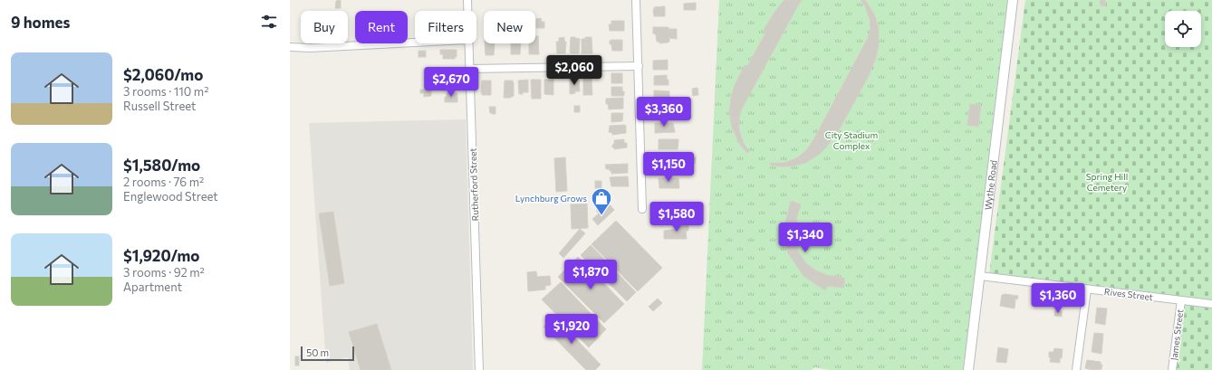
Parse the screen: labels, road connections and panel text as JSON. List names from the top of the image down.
{
  "streets": {
    "street": [
      "Rutherford Street",
      "Wythe Road",
      "Rives Street",
      "James Street"
    ]
  },
  "crossings": [
    ["Wythe Road", "Rives Street"],
    ["Rives Street", "James Street"]
  ],
  "parks": ["City Stadium Complex", "Spring Hill Cemetery"],
  "places": {
    "shop": ["Lynchburg Grows"]
  },
  "scale_bar": "50 m",
  "page": {
    "heading": "9 homes",
    "chip": [
      "Buy",
      "Rent",
      "Filters",
      "New"
    ],
    "list": [
      {
        "name": "$2,060/mo",
        "note": "3 rooms · 110 m² · Russell Street"
      },
      {
        "name": "$1,580/mo",
        "note": "2 rooms · 76 m² · Englewood Street"
      },
      {
        "name": "$1,920/mo",
        "note": "3 rooms · 92 m² · Apartment"
      }
    ],
    "price": [
      "$2,060",
      "$2,670",
      "$3,360",
      "$1,150",
      "$1,580",
      "$1,340",
      "$1,870",
      "$1,360",
      "$1,920"
    ],
    "scale": "50 m"
  }
}
